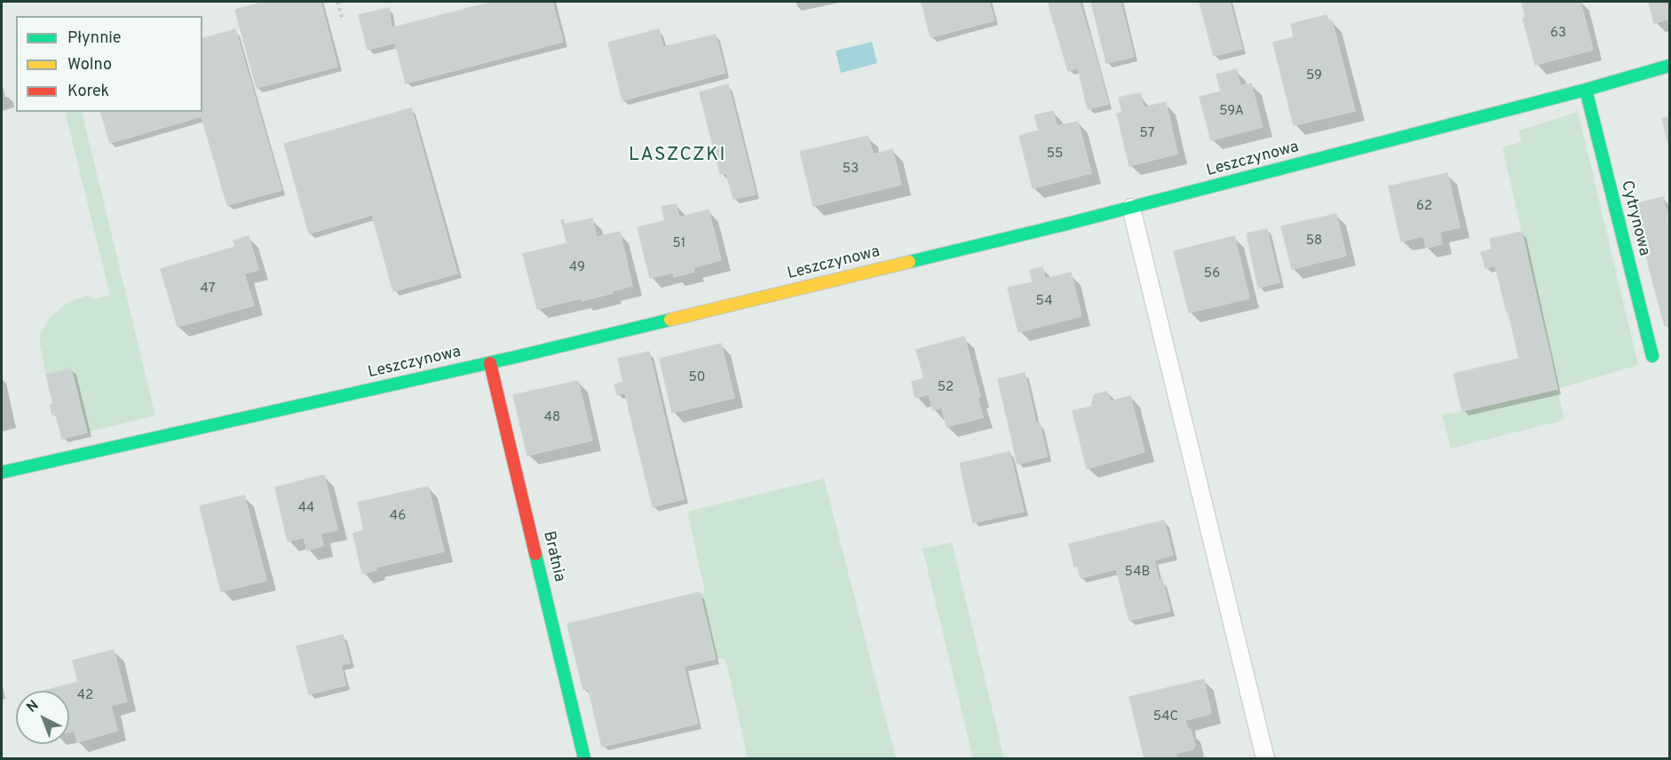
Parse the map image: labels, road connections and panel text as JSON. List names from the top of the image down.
{
  "streets": {
    "street": ["Leszczynowa", "Cytrynowa", "Bratnia"]
  },
  "crossings": [
    ["Leszczynowa", "Cytrynowa"],
    ["Leszczynowa", "Bratnia"]
  ],
  "districts": ["LASZCZKI"],
  "house_numbers": [
    "63",
    "59",
    "59A",
    "57",
    "55",
    "53",
    "62",
    "58",
    "51",
    "49",
    "56",
    "47",
    "54",
    "50",
    "52",
    "48",
    "44",
    "46",
    "54B",
    "42",
    "54C"
  ],
  "legend": ["Płynnie", "Wolno", "Korek"],
  "north": "top left"
}
